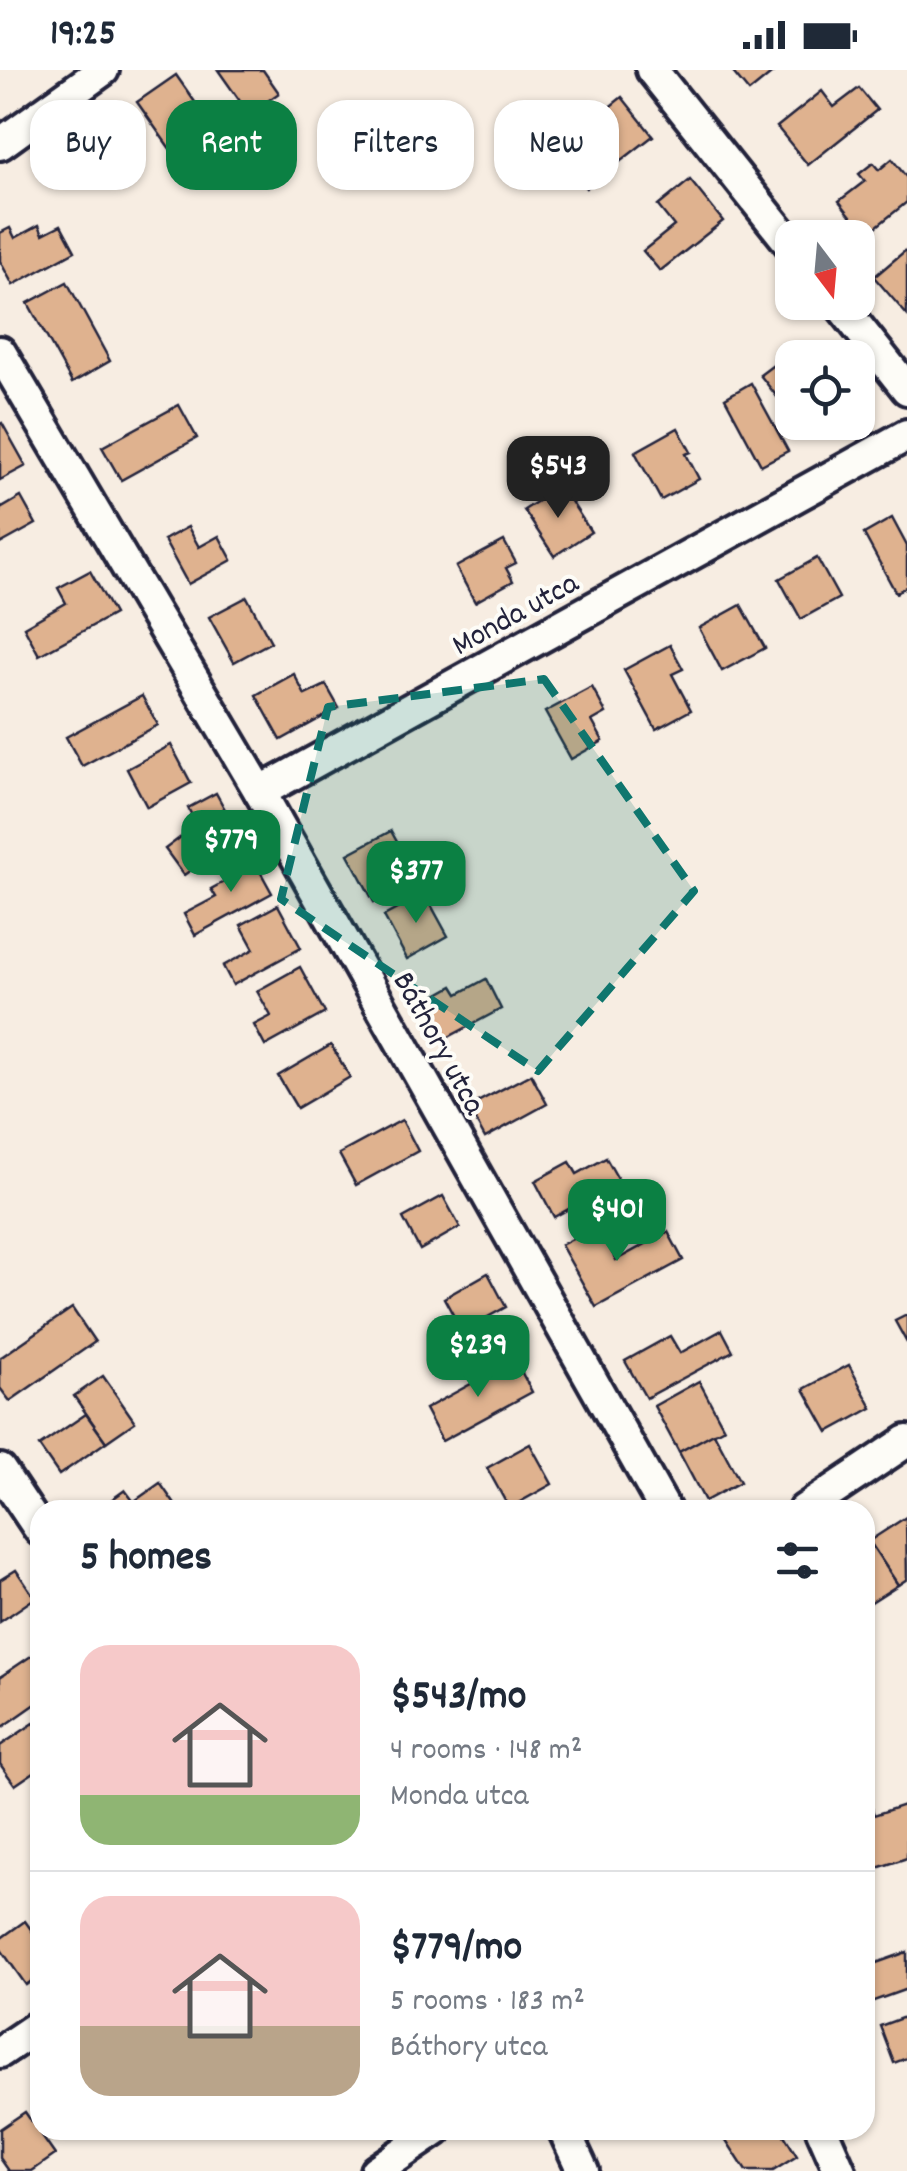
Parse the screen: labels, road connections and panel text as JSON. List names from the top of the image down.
{
  "streets": {
    "street": ["Monda utca", "Báthory utca"]
  },
  "crossings": [
    ["Monda utca", "Báthory utca"]
  ],
  "north": "bottom",
  "page": {
    "status": "19:25",
    "chip": [
      "Buy",
      "Rent",
      "Filters",
      "New"
    ],
    "price": [
      "$543",
      "$779",
      "$377",
      "$401",
      "$239"
    ],
    "heading": "5 homes",
    "list": [
      {
        "name": "$543/mo",
        "note": "4 rooms · 148 m² · Monda utca"
      },
      {
        "name": "$779/mo",
        "note": "5 rooms · 183 m² · Báthory utca"
      }
    ]
  }
}
